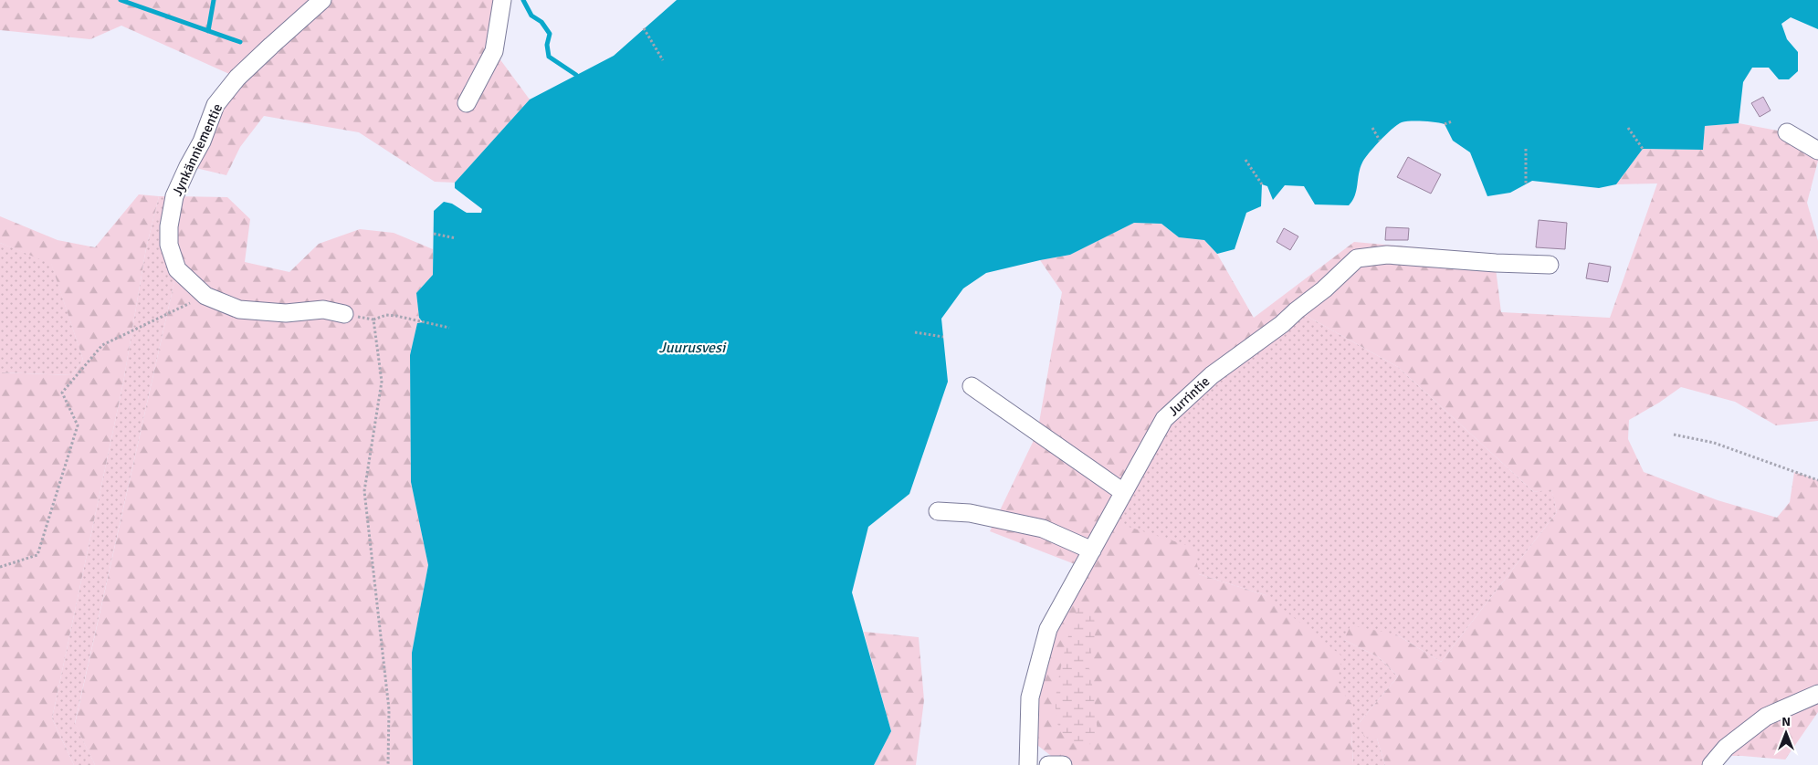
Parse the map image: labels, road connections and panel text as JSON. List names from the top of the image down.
{
  "streets": {
    "street": ["Jynkänniementie", "Jurrintie"]
  },
  "water": ["Juurusvesi"],
  "north": "top"
}
